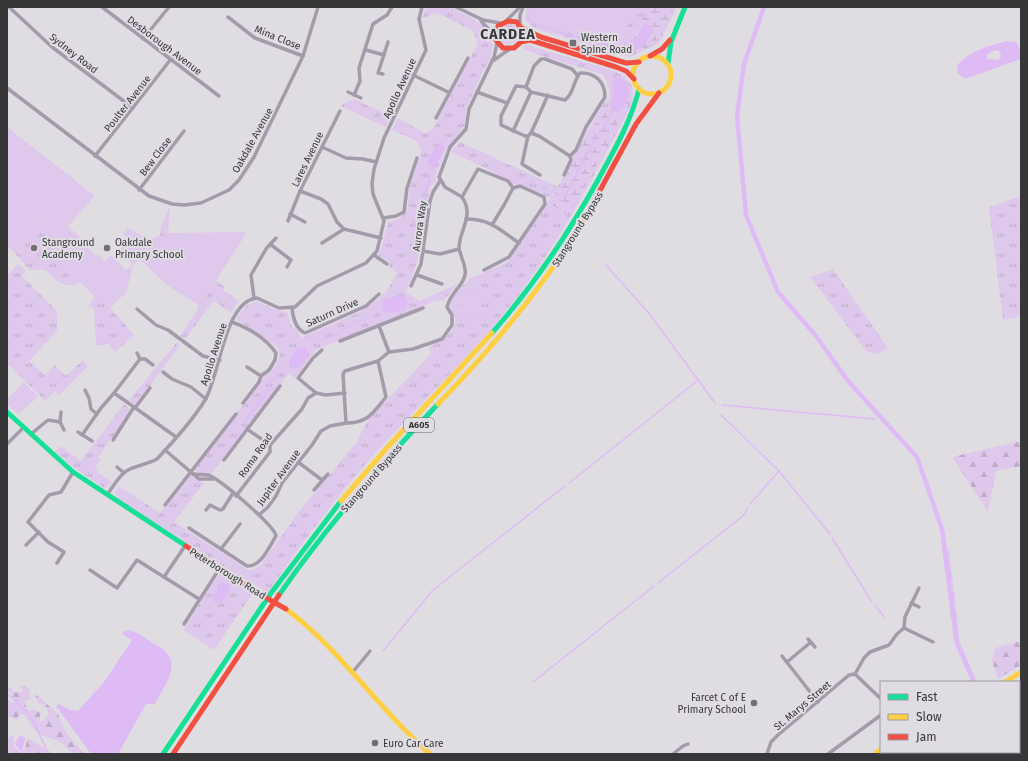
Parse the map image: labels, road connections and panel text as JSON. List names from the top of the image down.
{
  "streets": {
    "main road": ["Stanground Bypass", "A605", "Peterborough Road"],
    "street": [
      "Mina Close",
      "Desborough Avenue",
      "Sydney Road",
      "Apollo Avenue",
      "Poulter Avenue",
      "Oakdale Avenue",
      "Bew Close",
      "Lares Avenue",
      "Aurora Way",
      "Saturn Drive",
      "Roma Road",
      "Jupiter Avenue",
      "St. Marys Street"
    ]
  },
  "crossings": [
    ["Mina Close", "Oakdale Avenue"],
    ["Desborough Avenue", "Poulter Avenue"],
    ["Sydney Road", "Poulter Avenue"],
    ["Poulter Avenue", "Oakdale Avenue"],
    ["Oakdale Avenue", "Bew Close"]
  ],
  "districts": ["CARDEA"],
  "places": {
    "transit": ["Western Spine Road"],
    "other": [
      "Stanground Academy",
      "Oakdale Primary School",
      "Farcet C of E Primary School",
      "Euro Car Care"
    ]
  },
  "legend": ["Fast", "Slow", "Jam"]
}
